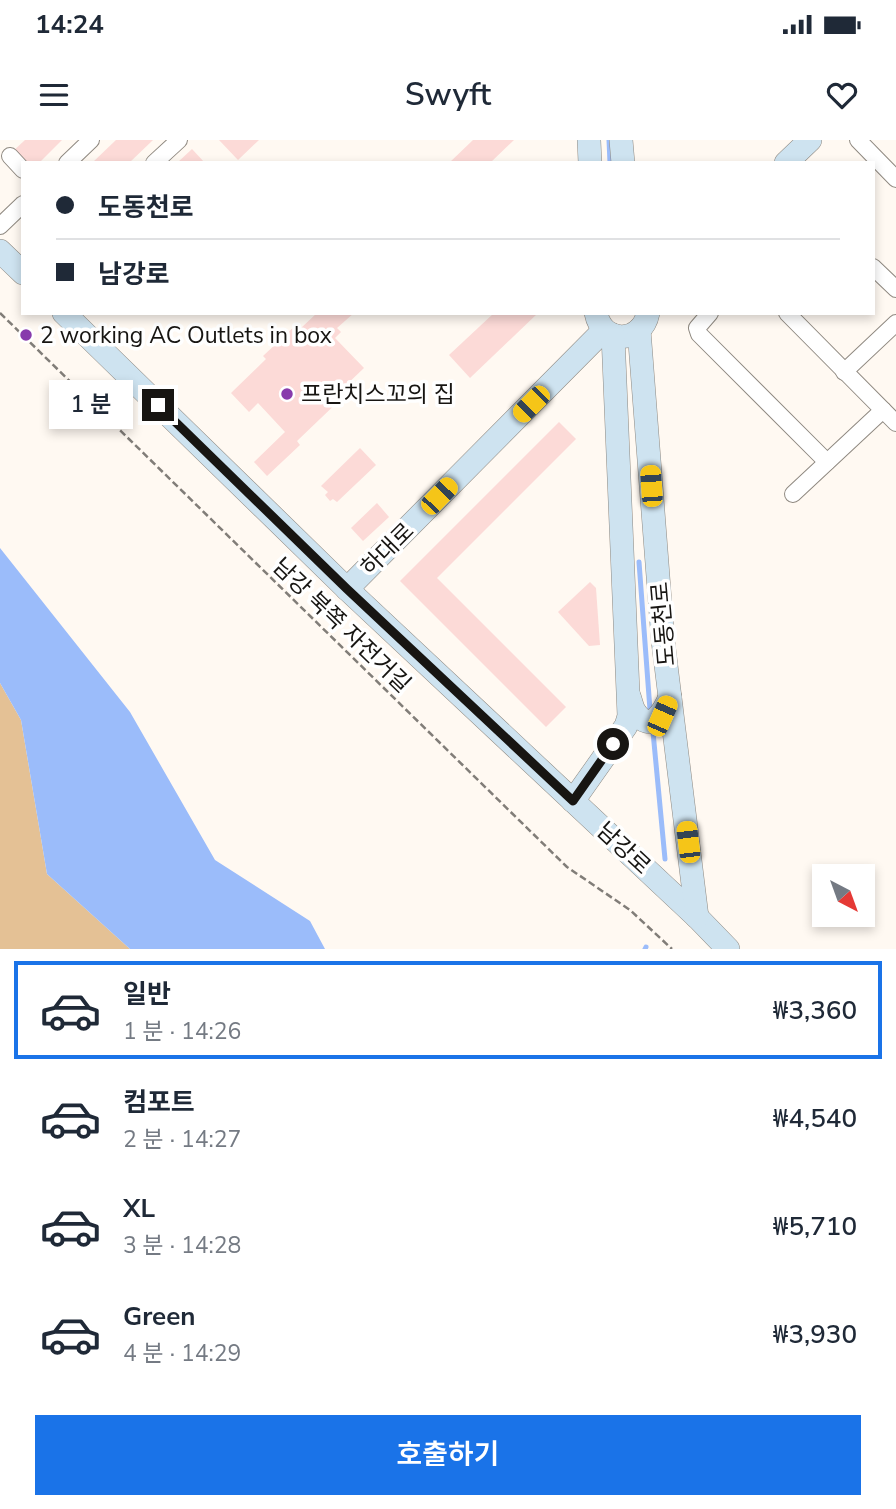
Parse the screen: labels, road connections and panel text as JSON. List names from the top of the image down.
{
  "streets": {
    "street": ["하대로", "도동천로", "남강로"],
    "path": ["남강 북쪽 자전거길"]
  },
  "crossings": [
    ["하대로", "도동천로"],
    ["하대로", "남강로"],
    ["도동천로", "남강로"]
  ],
  "places": ["2 working AC Outlets in box", "프란치스꼬의 집"],
  "north": "bottom right",
  "page": {
    "status": "14:24",
    "header": "Swyft",
    "banner": ["도동천로", "남강로"],
    "bubble": "1 분",
    "list": [
      {
        "name": "일반",
        "note": "1 분 · 14:26",
        "value": "₩3,360"
      },
      {
        "name": "컴포트",
        "note": "2 분 · 14:27",
        "value": "₩4,540"
      },
      {
        "name": "XL",
        "note": "3 분 · 14:28",
        "value": "₩5,710"
      },
      {
        "name": "Green",
        "note": "4 분 · 14:29",
        "value": "₩3,930"
      }
    ],
    "buttons": "호출하기"
  }
}
